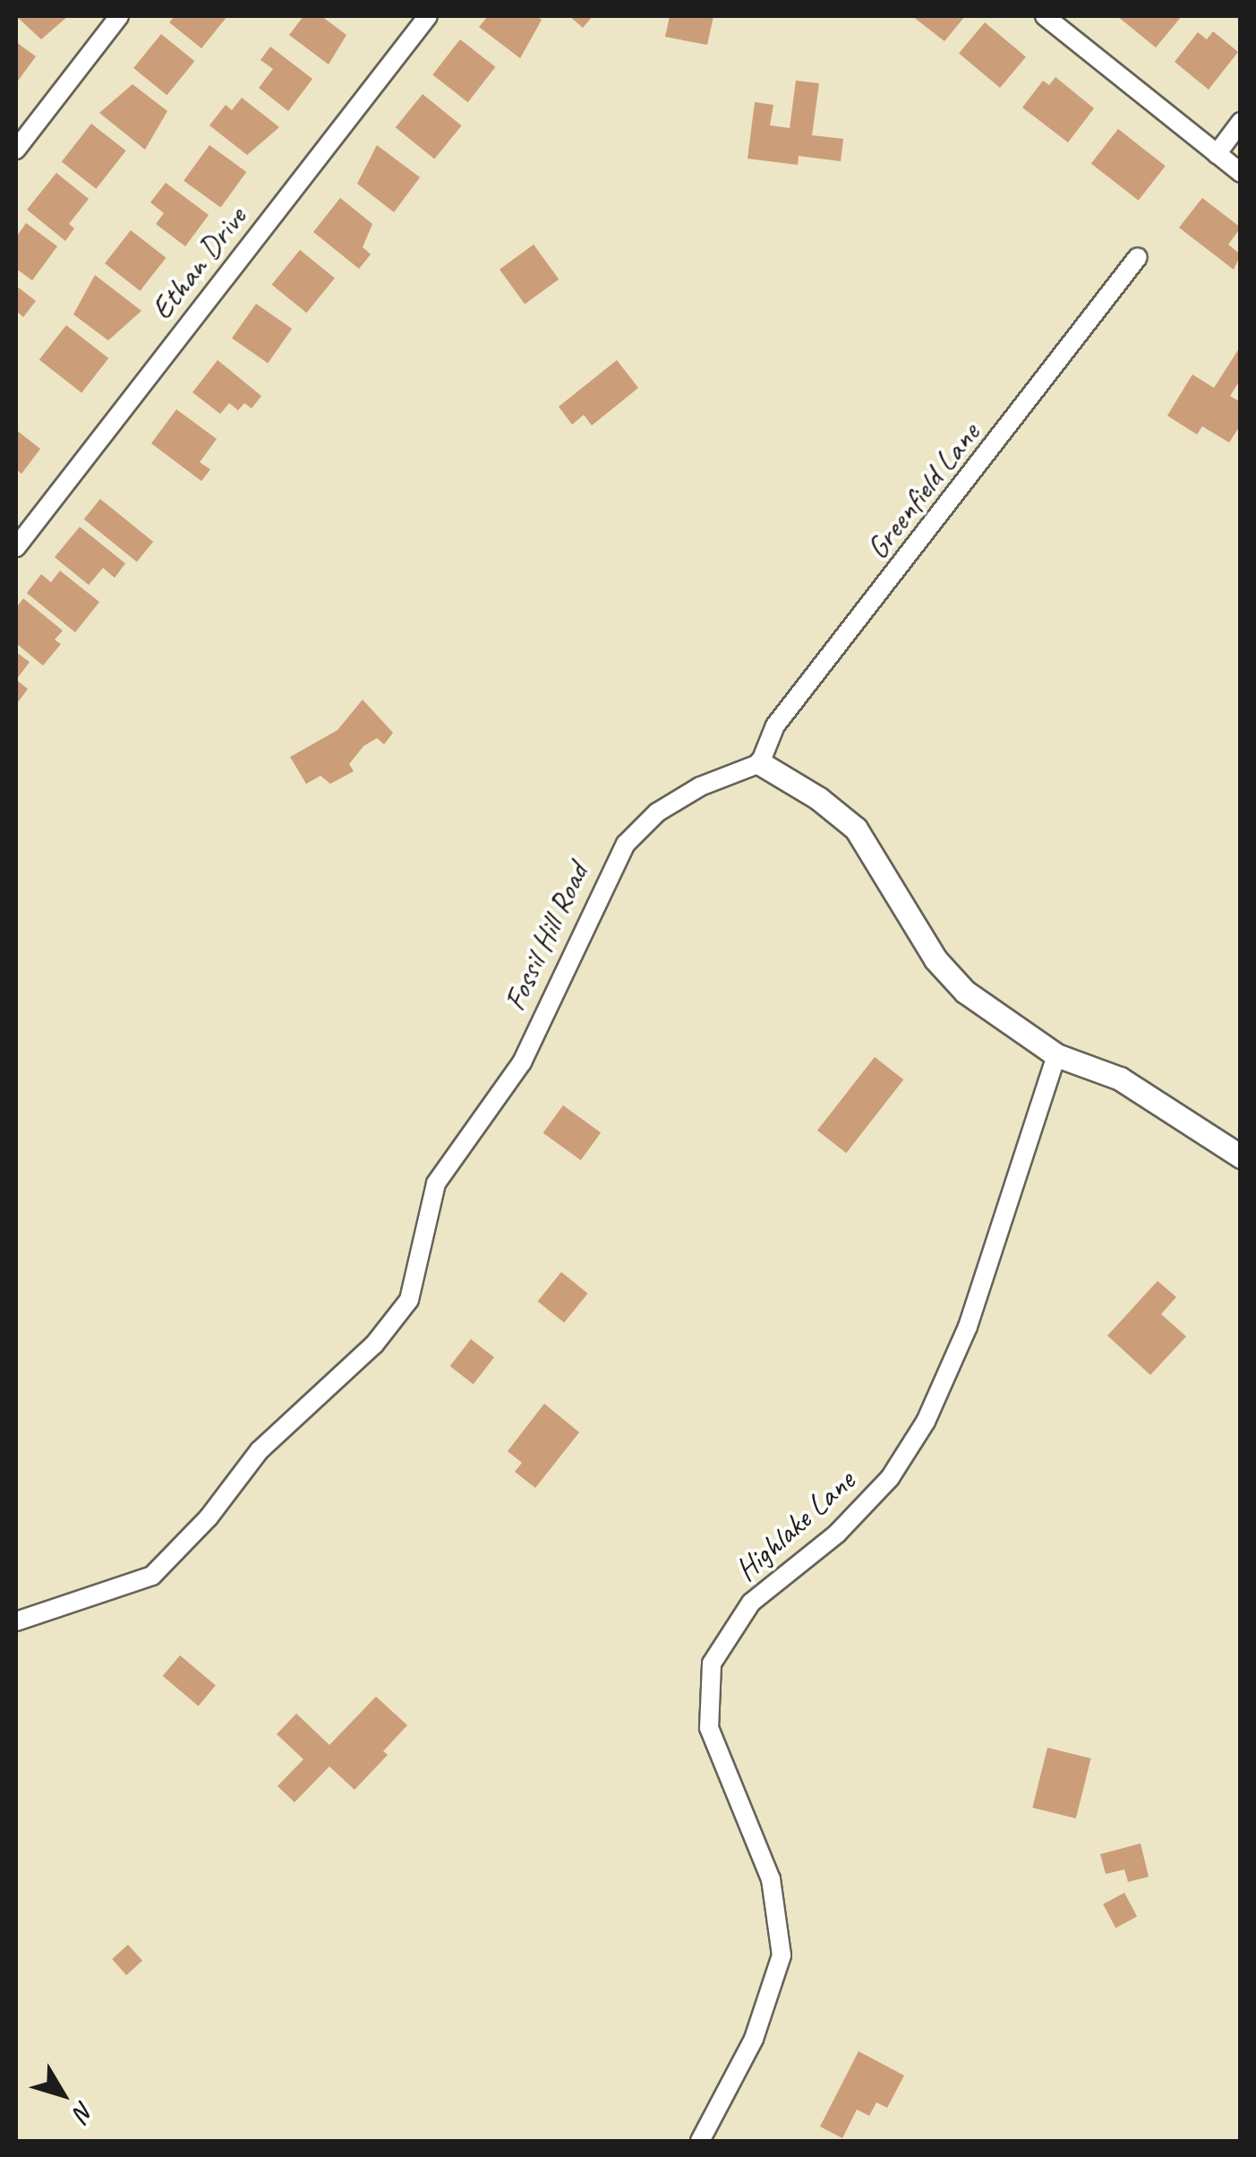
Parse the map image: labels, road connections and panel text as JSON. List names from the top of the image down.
{
  "streets": {
    "street": [
      "Ethan Drive",
      "Greenfield Lane",
      "Fossil Hill Road",
      "Highlake Lane"
    ]
  },
  "crossings": [
    ["Greenfield Lane", "Fossil Hill Road"]
  ],
  "north": "bottom right"
}
